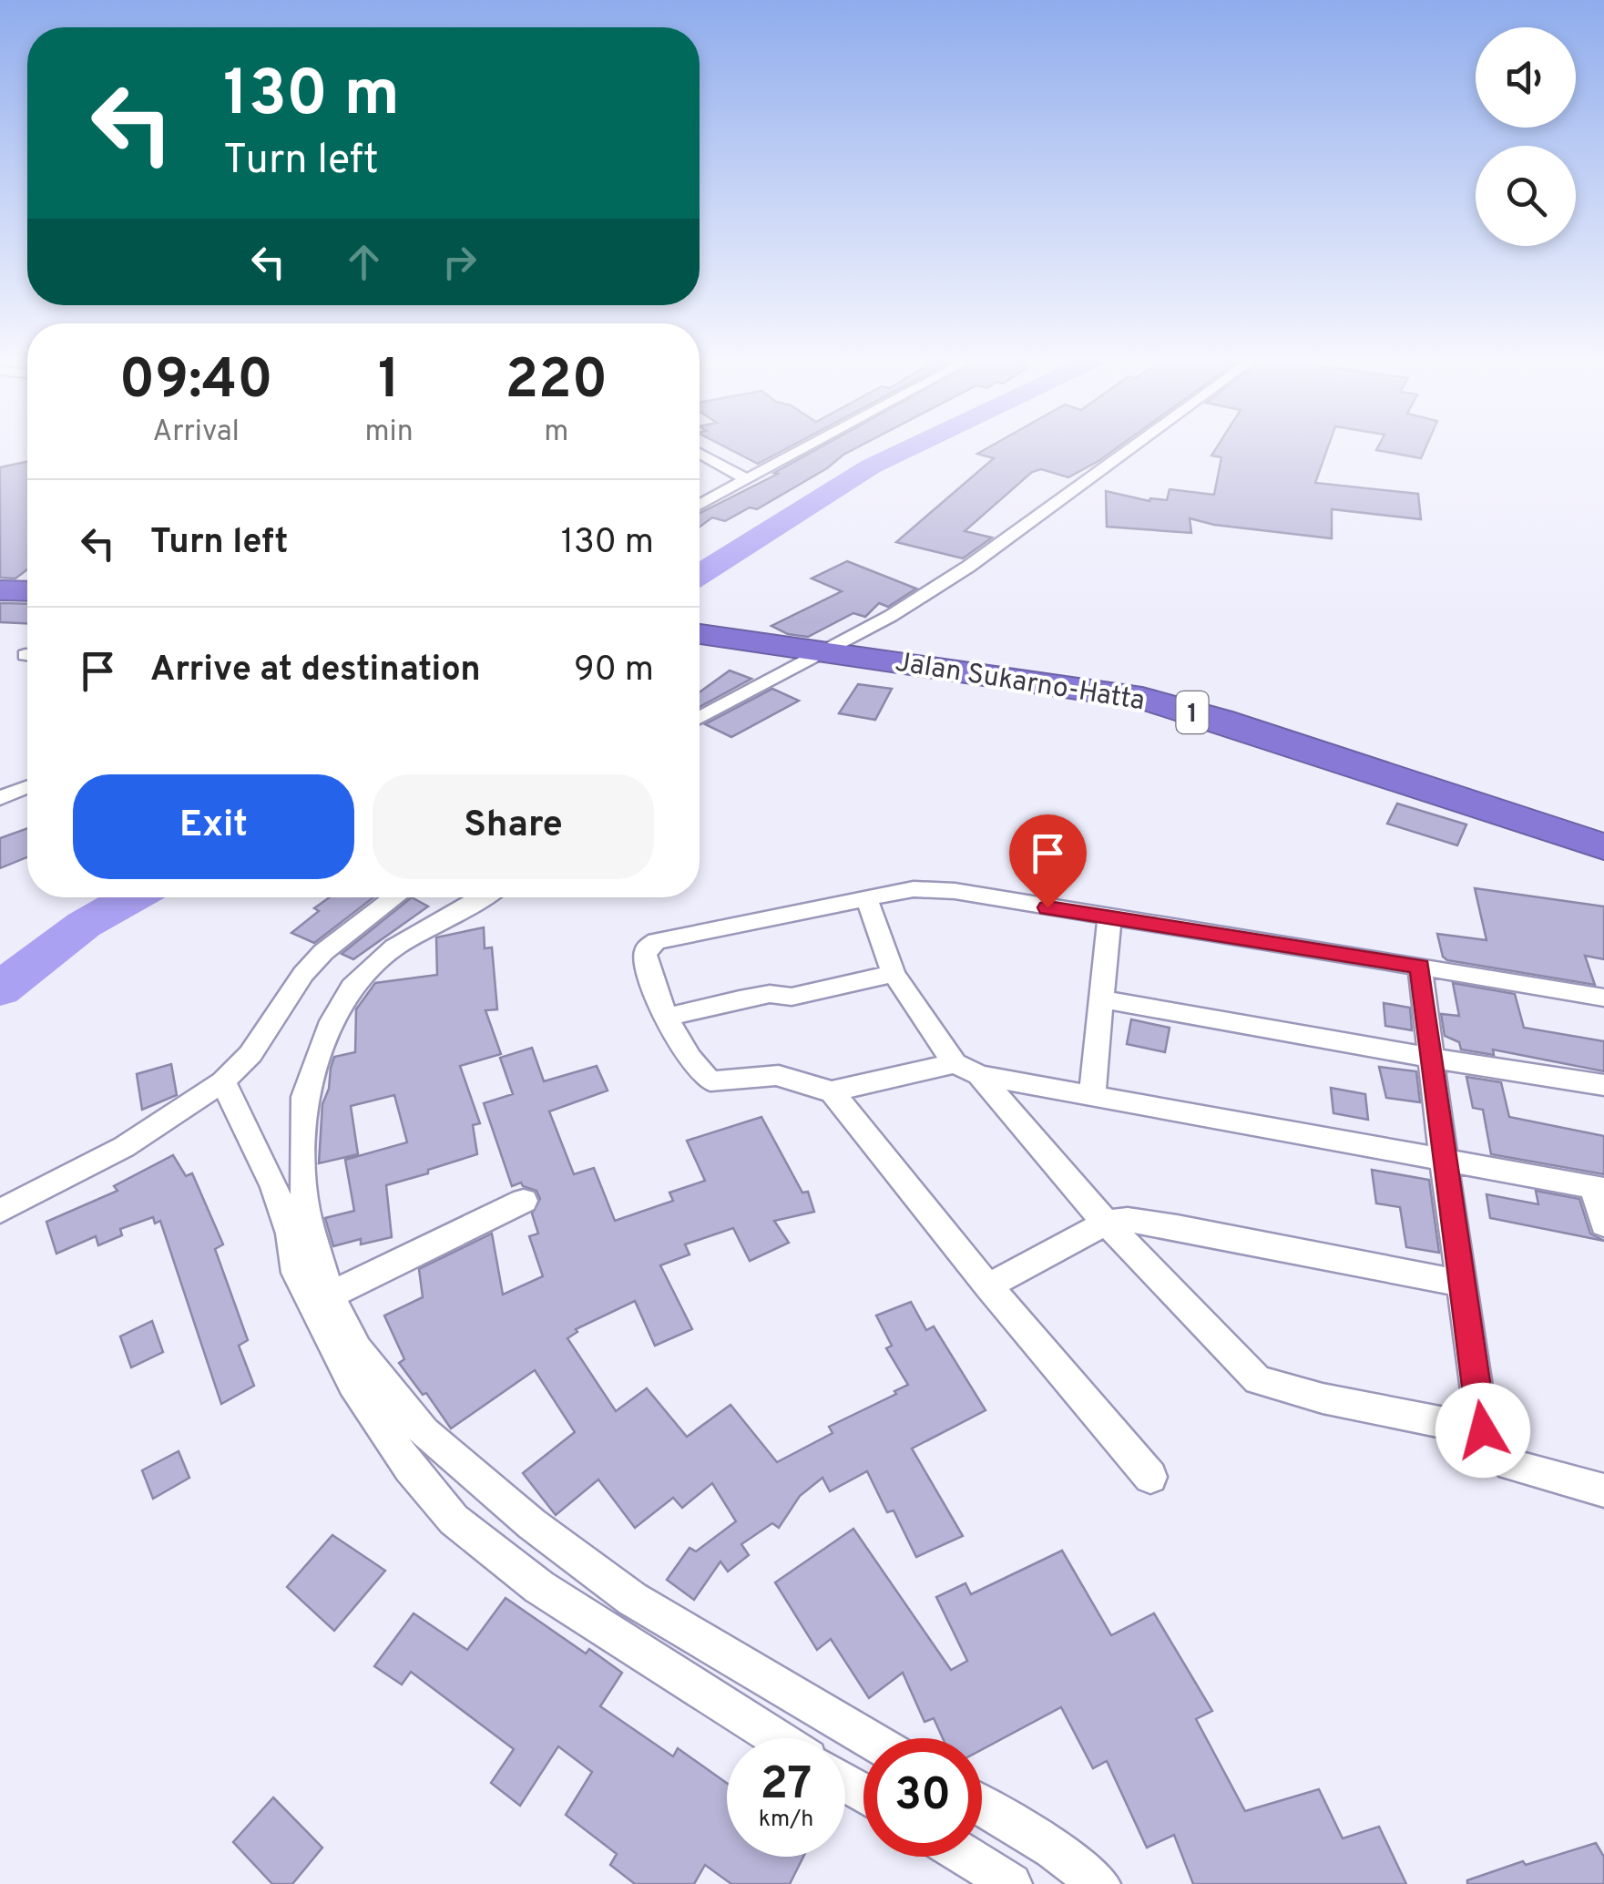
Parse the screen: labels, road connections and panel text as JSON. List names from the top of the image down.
{
  "streets": {
    "highway": ["Jalan Sukarno-Hatta", "1"]
  },
  "page": {
    "turn": ["130 m", "Turn left"],
    "eta": [
      "09:40",
      "Arrival",
      "1",
      "min",
      "220",
      "m"
    ],
    "list": [
      {
        "name": "Turn left",
        "value": "130 m"
      },
      {
        "name": "Arrive at destination",
        "value": "90 m"
      }
    ],
    "buttons": ["Exit", "Share"],
    "speed": "27 km/h",
    "limit": "30"
  }
}
